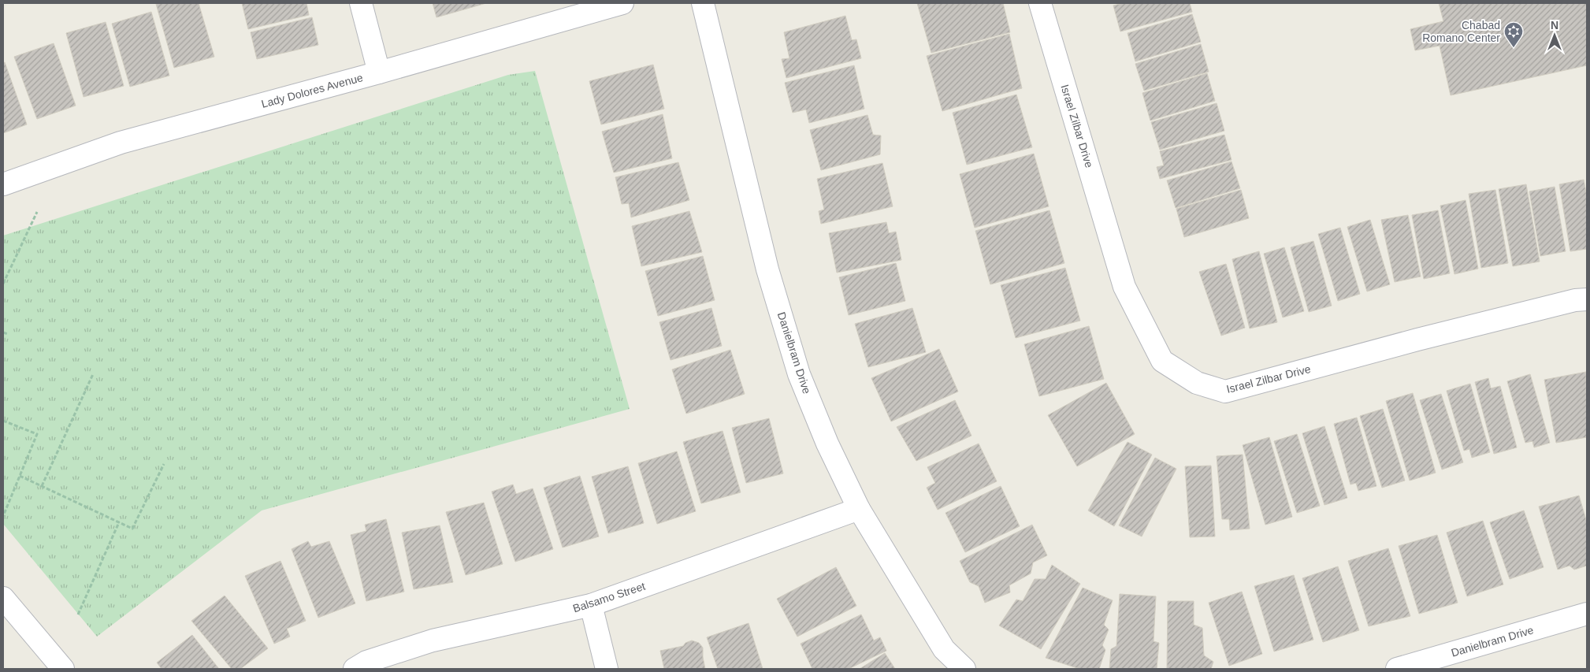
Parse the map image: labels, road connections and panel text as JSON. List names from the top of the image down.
{
  "streets": {
    "street": [
      "Lady Dolores Avenue",
      "Israel Zilbar Drive",
      "Danielbram Drive",
      "Balsamo Street"
    ]
  },
  "crossings": [
    ["Danielbram Drive", "Balsamo Street"]
  ],
  "places": {
    "synagogue": ["Chabad Romano Center"]
  },
  "north": "top"
}
